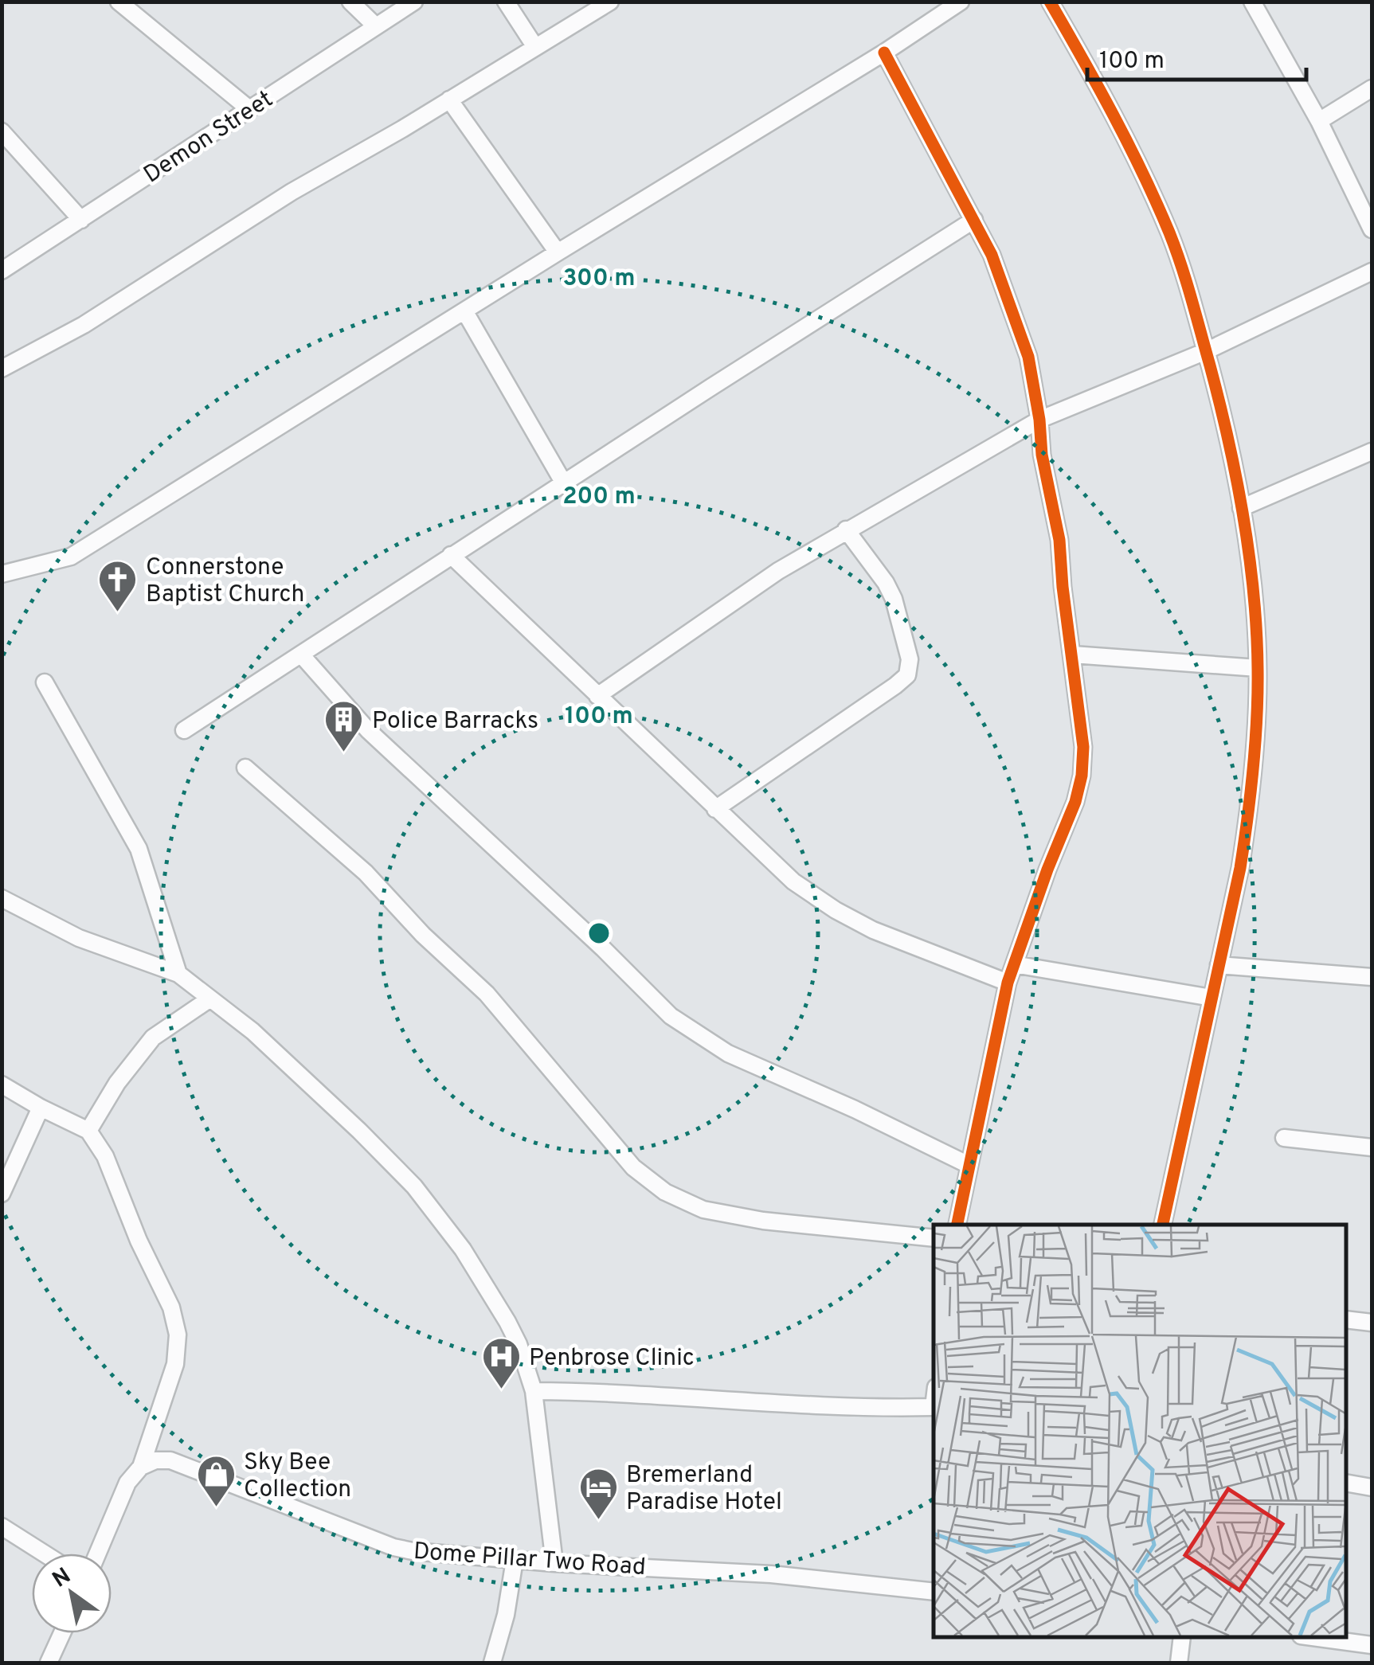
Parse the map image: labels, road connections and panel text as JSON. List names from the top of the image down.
{
  "streets": {
    "street": ["Demon Street", "Dome Pillar Two Road"]
  },
  "places": {
    "church": ["Connerstone Baptist Church"],
    "building": ["Police Barracks"],
    "hospital": ["Penbrose Clinic"],
    "shop": ["Sky Bee Collection"],
    "hotel": ["Bremerland Paradise Hotel"]
  },
  "scale_bar": "100 m",
  "north": "top left",
  "rings": ["300 m", "200 m", "100 m"]
}
